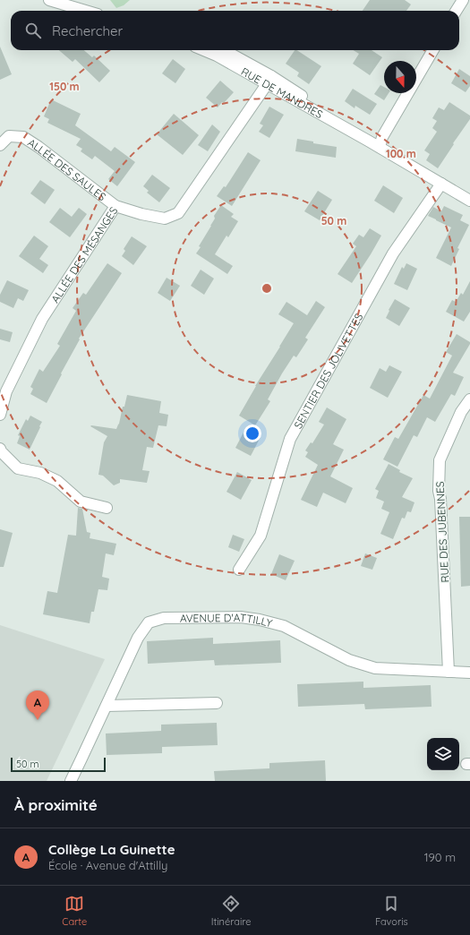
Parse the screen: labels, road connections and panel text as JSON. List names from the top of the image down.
{
  "streets": {
    "street": [
      "RUE DE MANDRES",
      "ALLÉE DES SAULES",
      "ALLÉE DES MÉSANGES",
      "SENTIER DES JOLIVETTES",
      "RUE DES JUBENNES",
      "AVENUE D'ATTILLY"
    ]
  },
  "crossings": [
    ["RUE DE MANDRES", "ALLÉE DES MÉSANGES"],
    ["RUE DE MANDRES", "SENTIER DES JOLIVETTES"],
    ["ALLÉE DES SAULES", "ALLÉE DES MÉSANGES"],
    ["RUE DES JUBENNES", "AVENUE D'ATTILLY"]
  ],
  "scale_bar": "50 m",
  "north": "bottom",
  "page": {
    "search": "Rechercher",
    "pins": "A",
    "scale": "50 m",
    "heading": "À proximité",
    "list": [
      {
        "mark": "A",
        "name": "Collège La Guinette",
        "note": "École · Avenue d'Attilly",
        "value": "190 m"
      }
    ],
    "nav": ["Carte", "Itinéraire", "Favoris"]
  },
  "rings": ["150 m", "100 m", "50 m"]
}
